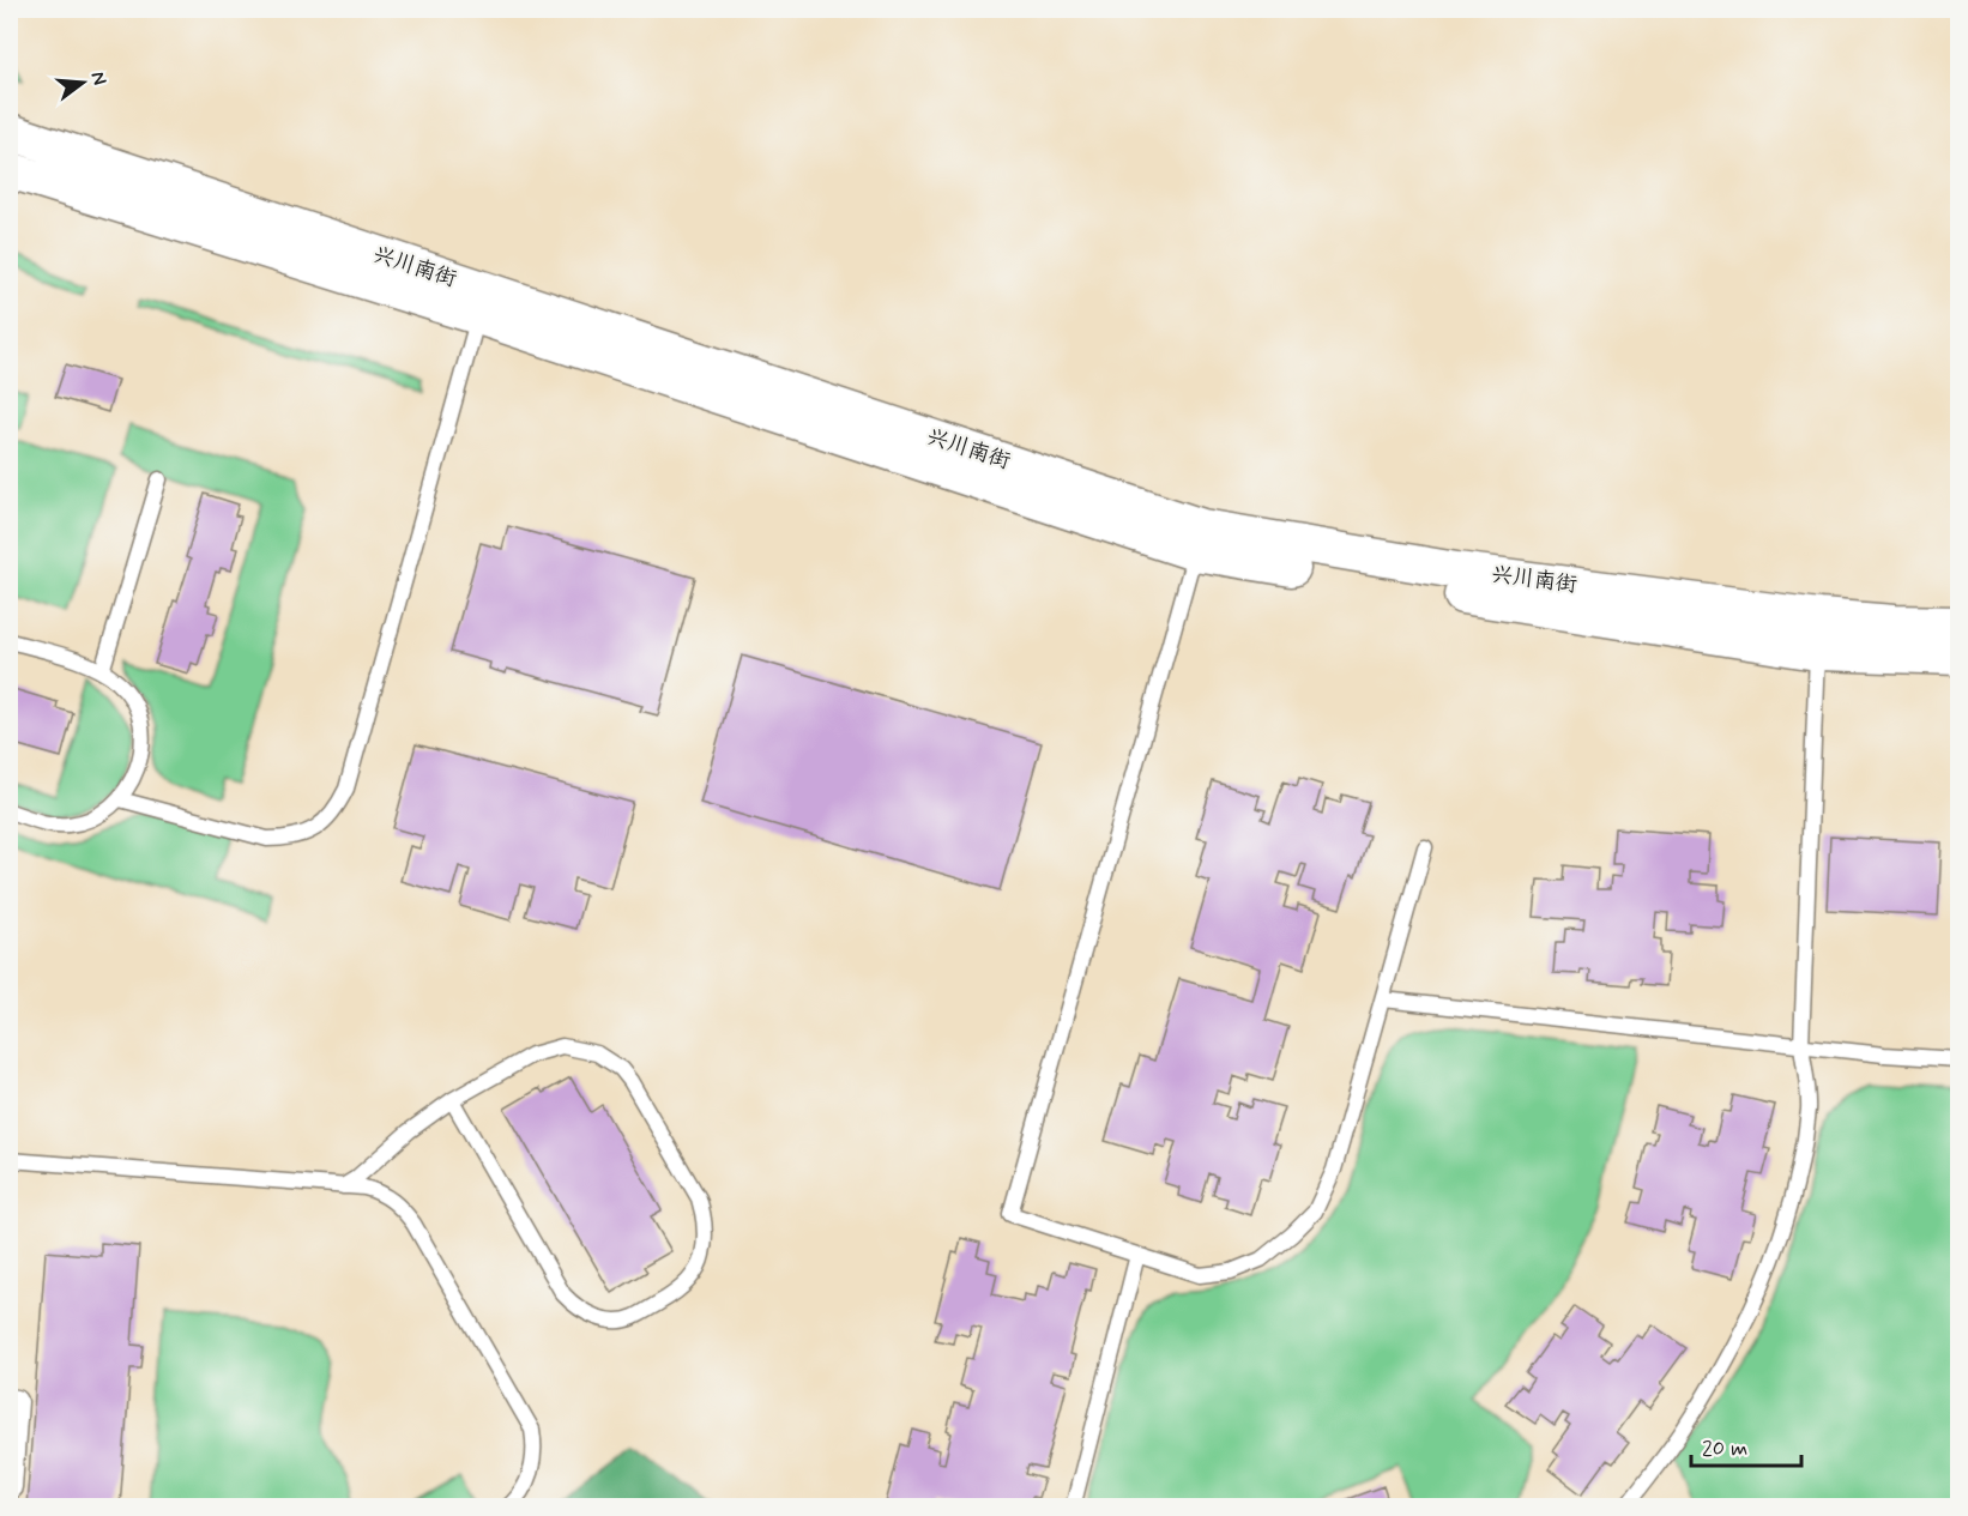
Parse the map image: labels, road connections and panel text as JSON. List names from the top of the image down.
{
  "streets": {
    "street": ["兴川南街"]
  },
  "scale_bar": "20 m",
  "north": "right"
}
